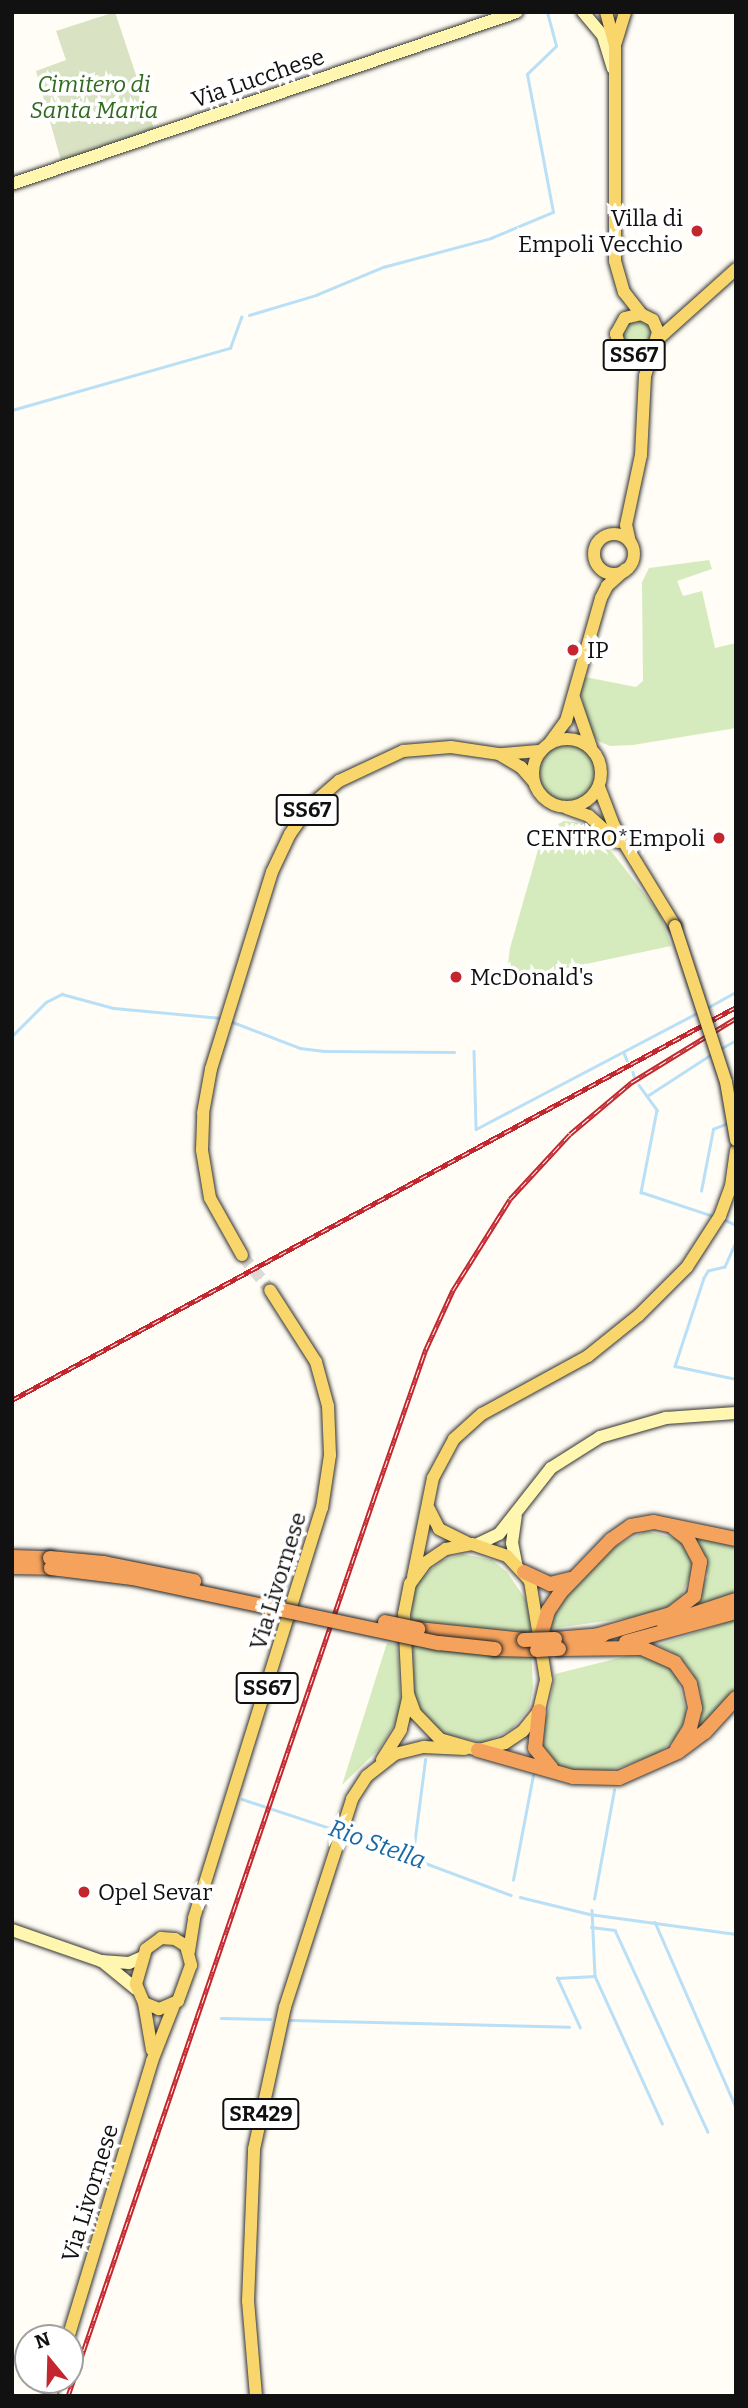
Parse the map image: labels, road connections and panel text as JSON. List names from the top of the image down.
{
  "streets": {
    "main road": [
      "Via Lucchese",
      "SS67",
      "Via Livornese",
      "SR429"
    ]
  },
  "water": ["Rio Stella"],
  "parks": ["Cimitero di Santa Maria"],
  "places": [
    "Villa di Empoli Vecchio",
    "IP",
    "CENTRO*Empoli",
    "McDonald's",
    "Opel Sevar"
  ],
  "north": "top"
}
